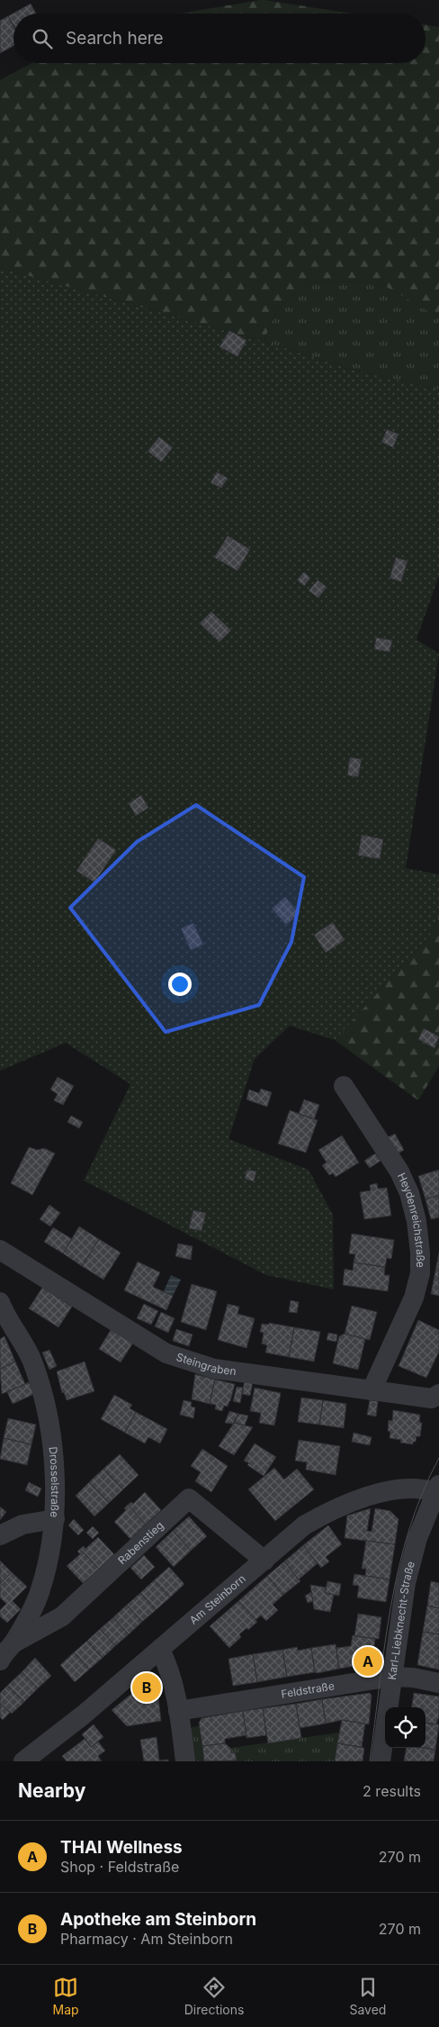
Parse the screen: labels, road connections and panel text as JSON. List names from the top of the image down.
{
  "streets": {
    "street": [
      "Heydenreichstraße",
      "Steingraben",
      "Drosselstraße",
      "Rabenstieg",
      "Am Steinborn",
      "Karl-Liebknecht-Straße",
      "Feldstraße"
    ]
  },
  "crossings": [
    ["Heydenreichstraße", "Steingraben"],
    ["Drosselstraße", "Rabenstieg"],
    ["Rabenstieg", "Am Steinborn"],
    ["Am Steinborn", "Karl-Liebknecht-Straße"],
    ["Karl-Liebknecht-Straße", "Feldstraße"]
  ],
  "page": {
    "search": "Search here",
    "pins": ["A", "B"],
    "heading": ["Nearby", "2 results"],
    "list": [
      {
        "mark": "A",
        "name": "THAI Wellness",
        "note": "Shop · Feldstraße",
        "value": "270 m"
      },
      {
        "mark": "B",
        "name": "Apotheke am Steinborn",
        "note": "Pharmacy · Am Steinborn",
        "value": "270 m"
      }
    ],
    "nav": ["Map", "Directions", "Saved"]
  }
}
